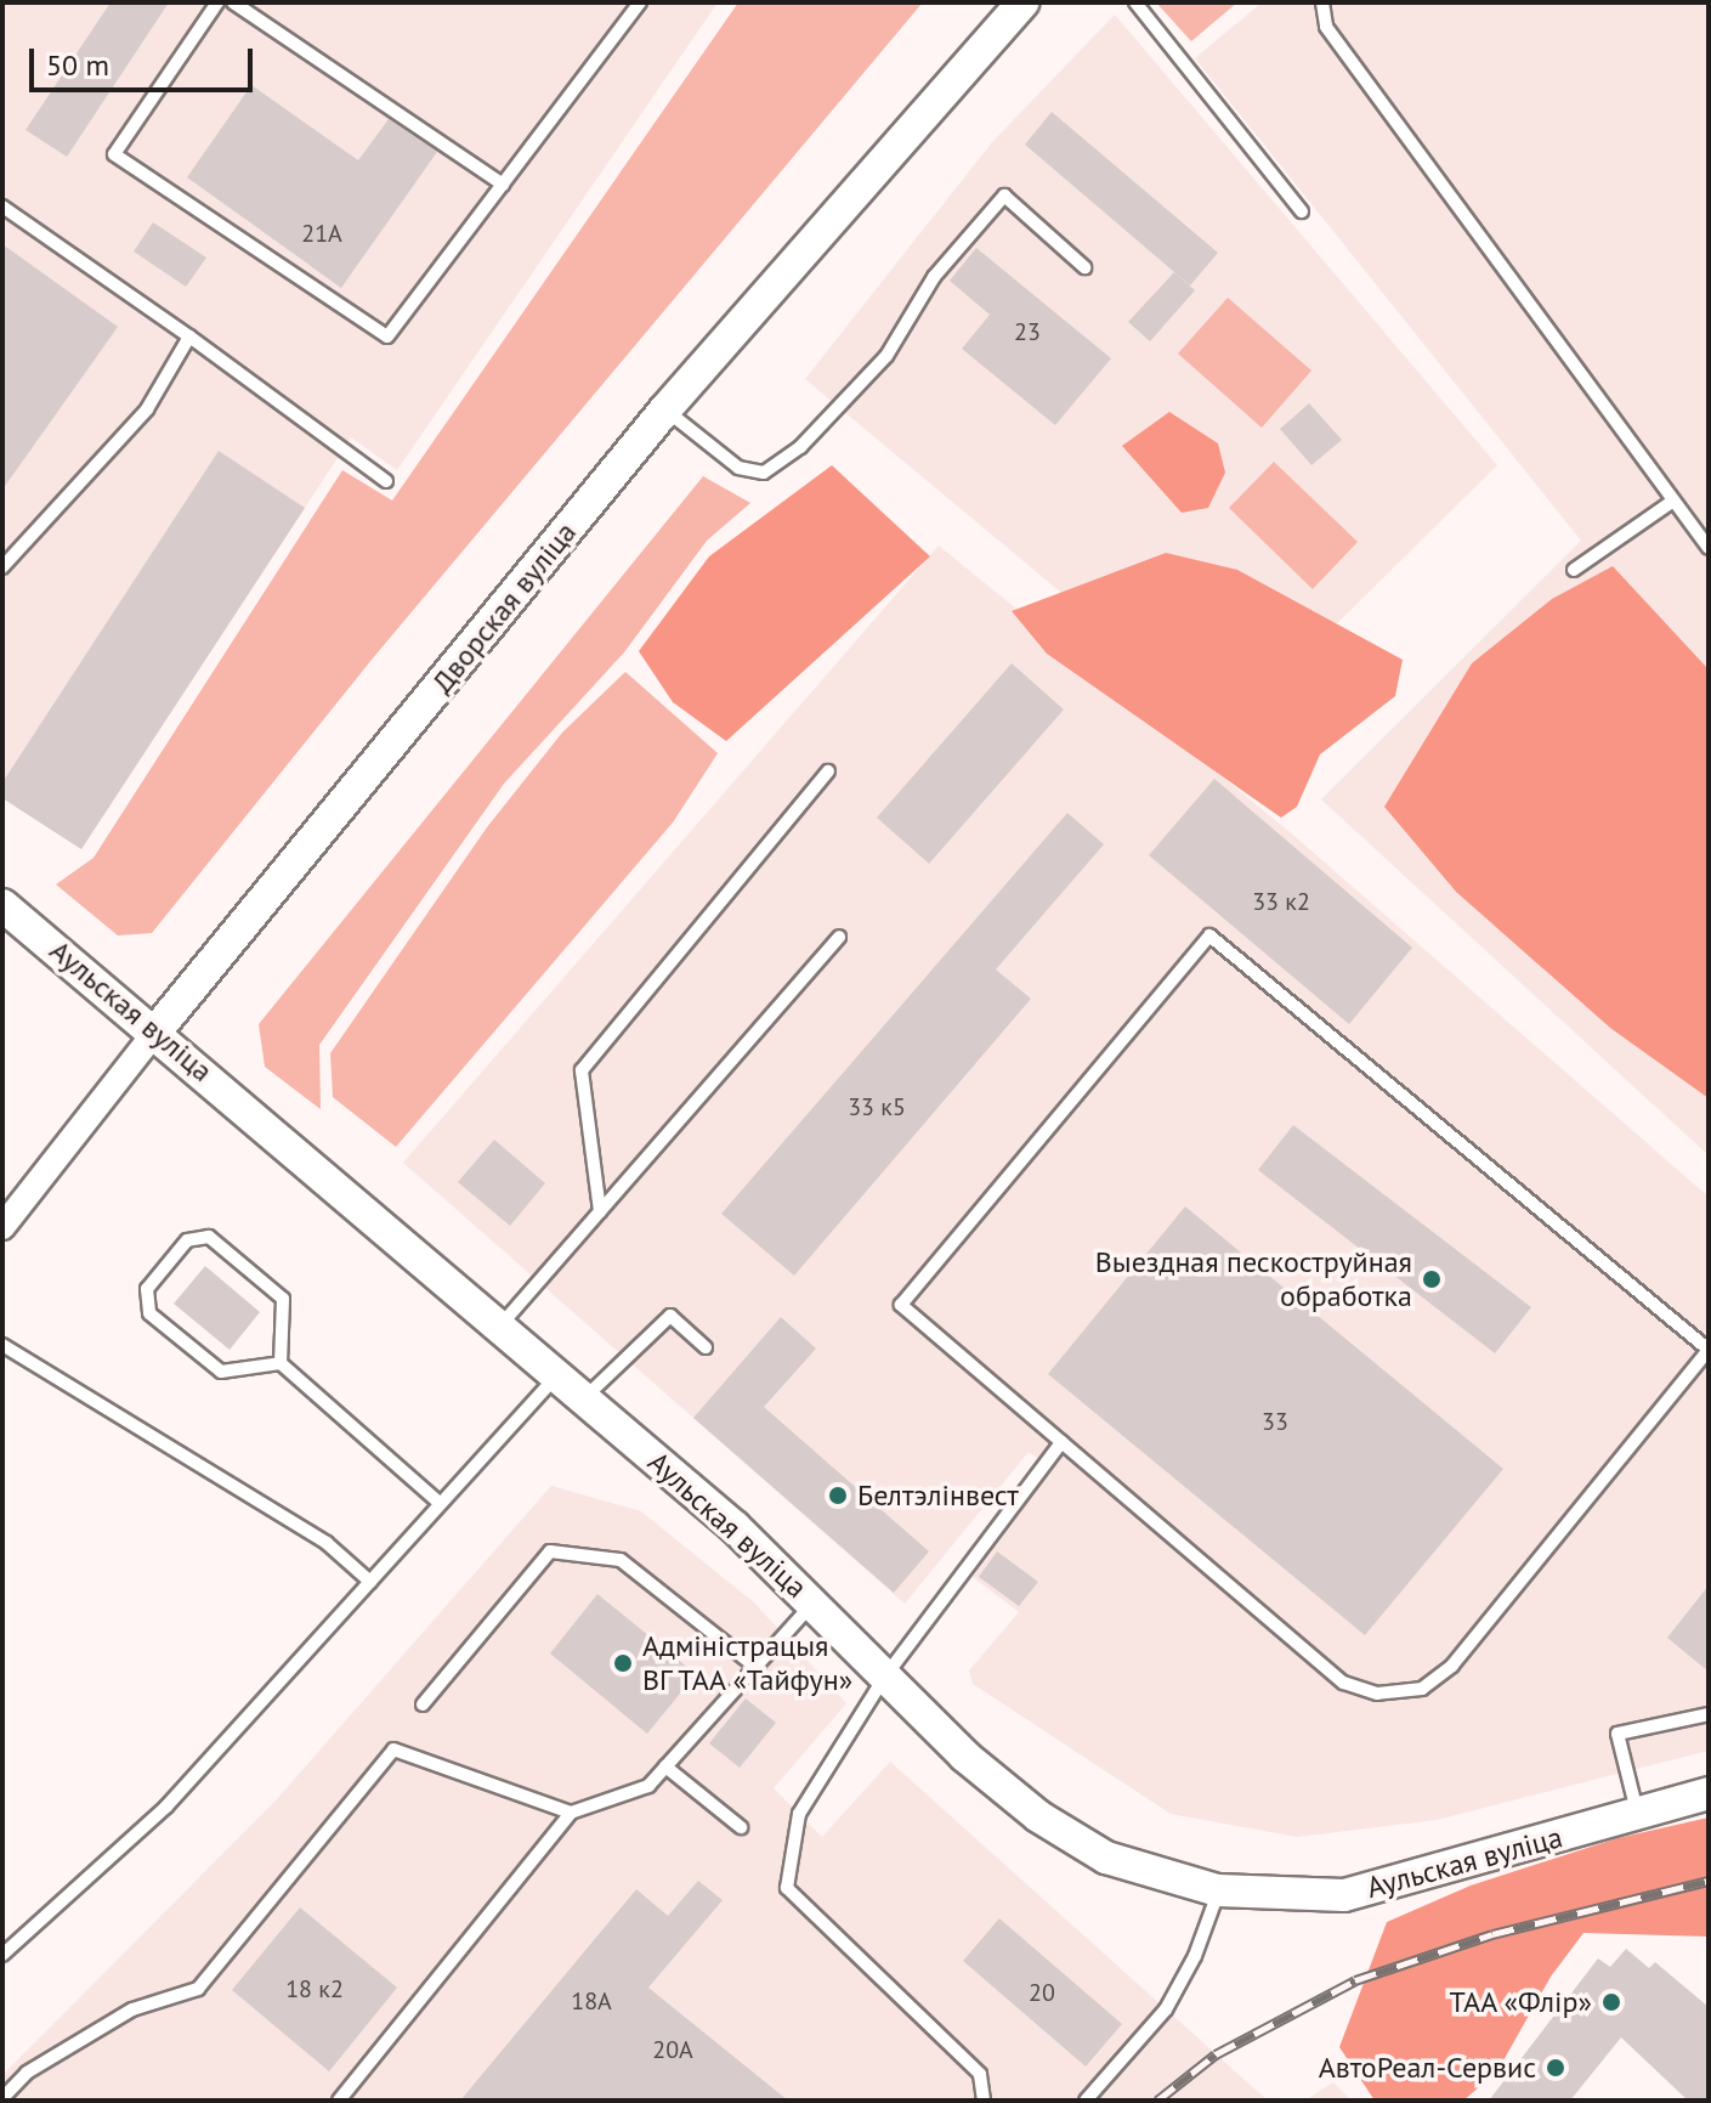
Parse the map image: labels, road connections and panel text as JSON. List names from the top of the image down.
{
  "streets": {
    "street": ["Дворская вуліца", "Аульская вуліца"]
  },
  "crossings": [
    ["Дворская вуліца", "Аульская вуліца"]
  ],
  "places": [
    "Выездная пескоструйная обработка",
    "Белтэлінвест",
    "Адміністрацыя ВГ ТАА «Тайфун»",
    "ТАА «Флір»",
    "АвтоРеал-Сервис"
  ],
  "house_numbers": [
    "21А",
    "23",
    "33 к2",
    "33 к5",
    "33",
    "18 к2",
    "20",
    "18А",
    "20А"
  ],
  "scale_bar": "50 m"
}
